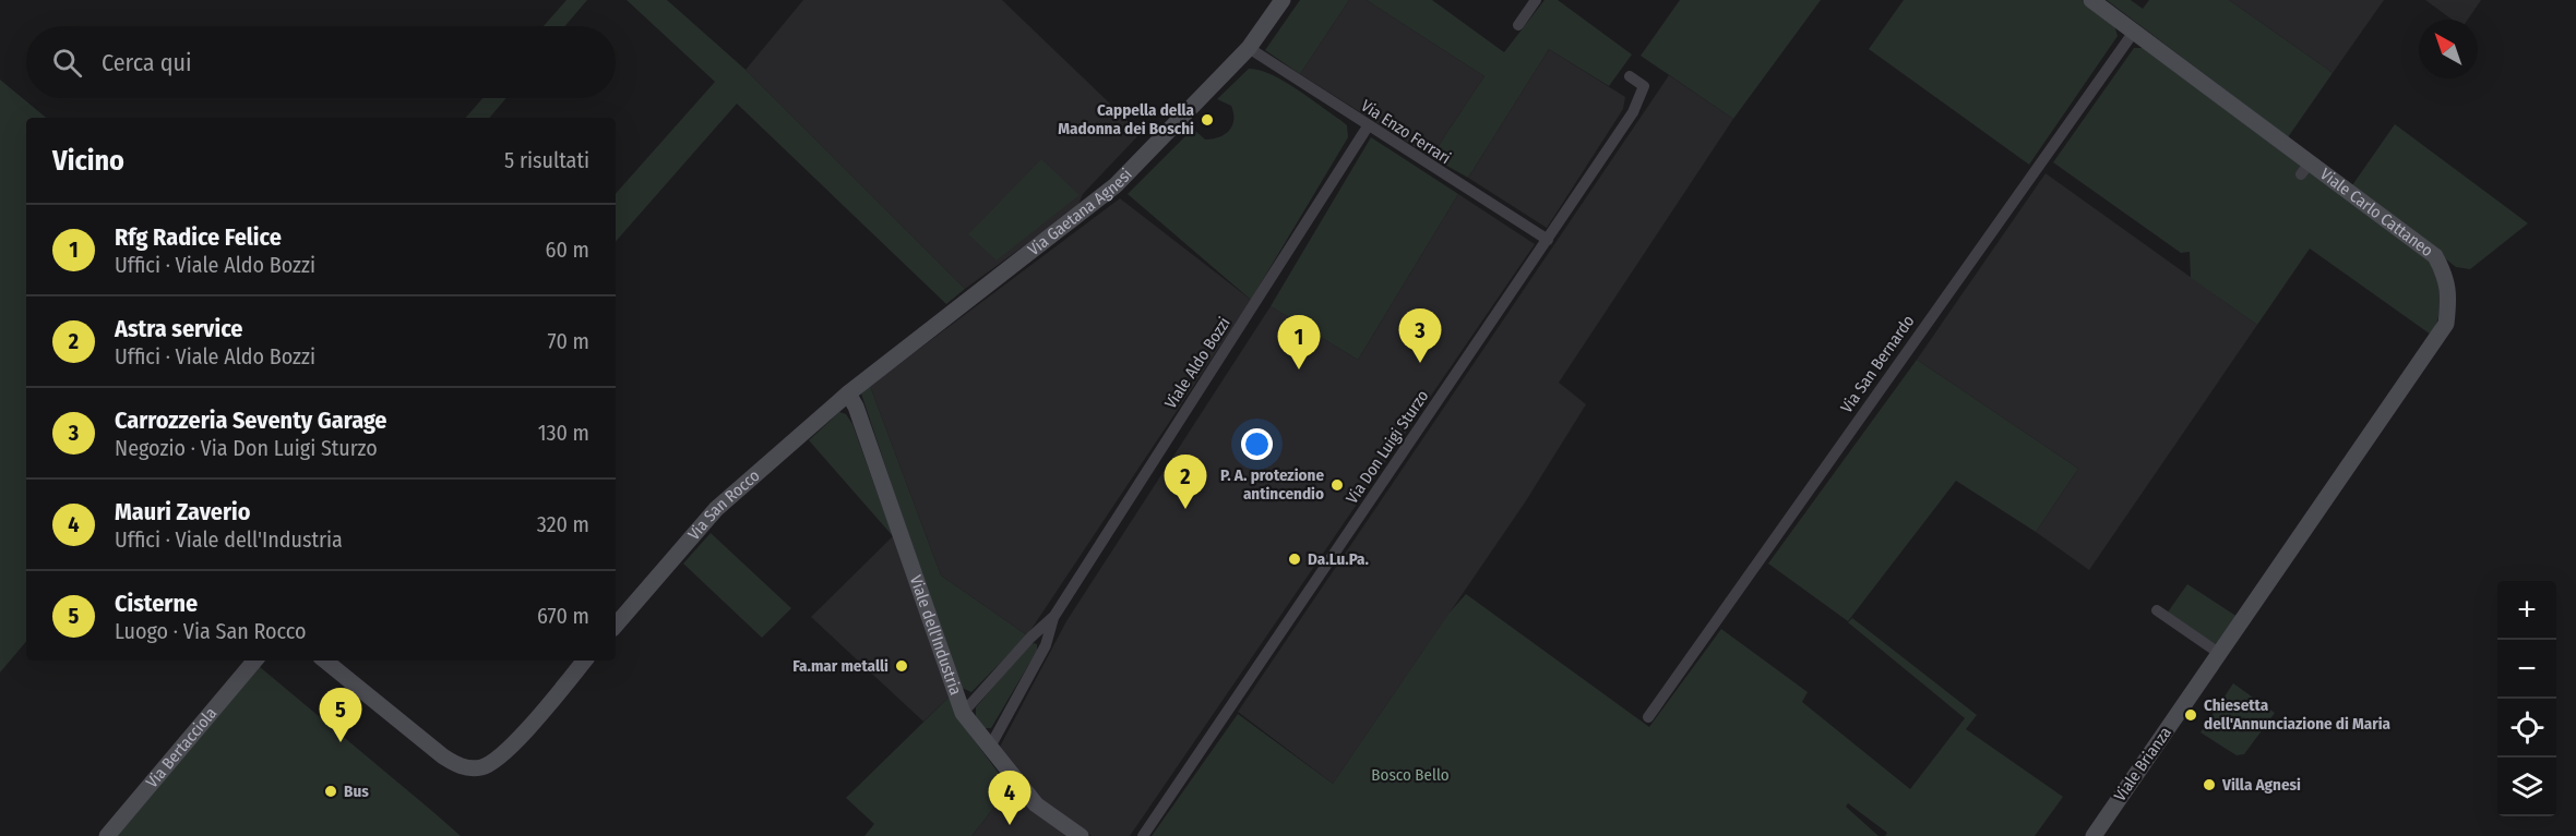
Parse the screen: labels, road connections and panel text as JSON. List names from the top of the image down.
{
  "streets": {
    "street": [
      "Via Enzo Ferrari",
      "Via Gaetana Agnesi",
      "Viale Carlo Cattaneo",
      "Viale Aldo Bozzi",
      "Via San Bernardo",
      "Via Don Luigi Sturzo",
      "Via San Rocco",
      "Viale dell'Industria",
      "Via Bertacciola",
      "Viale Brianza"
    ]
  },
  "crossings": [
    ["Via Enzo Ferrari", "Via Gaetana Agnesi"],
    ["Via Enzo Ferrari", "Viale Aldo Bozzi"],
    ["Via Enzo Ferrari", "Via Don Luigi Sturzo"],
    ["Via Gaetana Agnesi", "Via San Rocco"],
    ["Via Gaetana Agnesi", "Viale dell'Industria"],
    ["Viale Carlo Cattaneo", "Via San Bernardo"],
    ["Viale Carlo Cattaneo", "Viale Brianza"],
    ["Viale Aldo Bozzi", "Viale dell'Industria"],
    ["Via San Rocco", "Viale dell'Industria"]
  ],
  "parks": ["Bosco Bello"],
  "places": [
    "Cappella della Madonna dei Boschi",
    "P. A. protezione antincendio",
    "Da.Lu.Pa.",
    "Fa.mar metalli",
    "Chiesetta dell'Annunciazione di Maria",
    "Villa Agnesi",
    "Bus"
  ],
  "north": "top left",
  "page": {
    "search": "Cerca qui",
    "heading": ["Vicino", "5 risultati"],
    "list": [
      {
        "mark": "1",
        "name": "Rfg Radice Felice",
        "note": "Uffici · Viale Aldo Bozzi",
        "value": "60 m"
      },
      {
        "mark": "2",
        "name": "Astra service",
        "note": "Uffici · Viale Aldo Bozzi",
        "value": "70 m"
      },
      {
        "mark": "3",
        "name": "Carrozzeria Seventy Garage",
        "note": "Negozio · Via Don Luigi Sturzo",
        "value": "130 m"
      },
      {
        "mark": "4",
        "name": "Mauri Zaverio",
        "note": "Uffici · Viale dell'Industria",
        "value": "320 m"
      },
      {
        "mark": "5",
        "name": "Cisterne",
        "note": "Luogo · Via San Rocco",
        "value": "670 m"
      }
    ],
    "pins": [
      "3",
      "1",
      "2",
      "5",
      "4"
    ],
    "map_buttons": ["+", "−"]
  }
}
